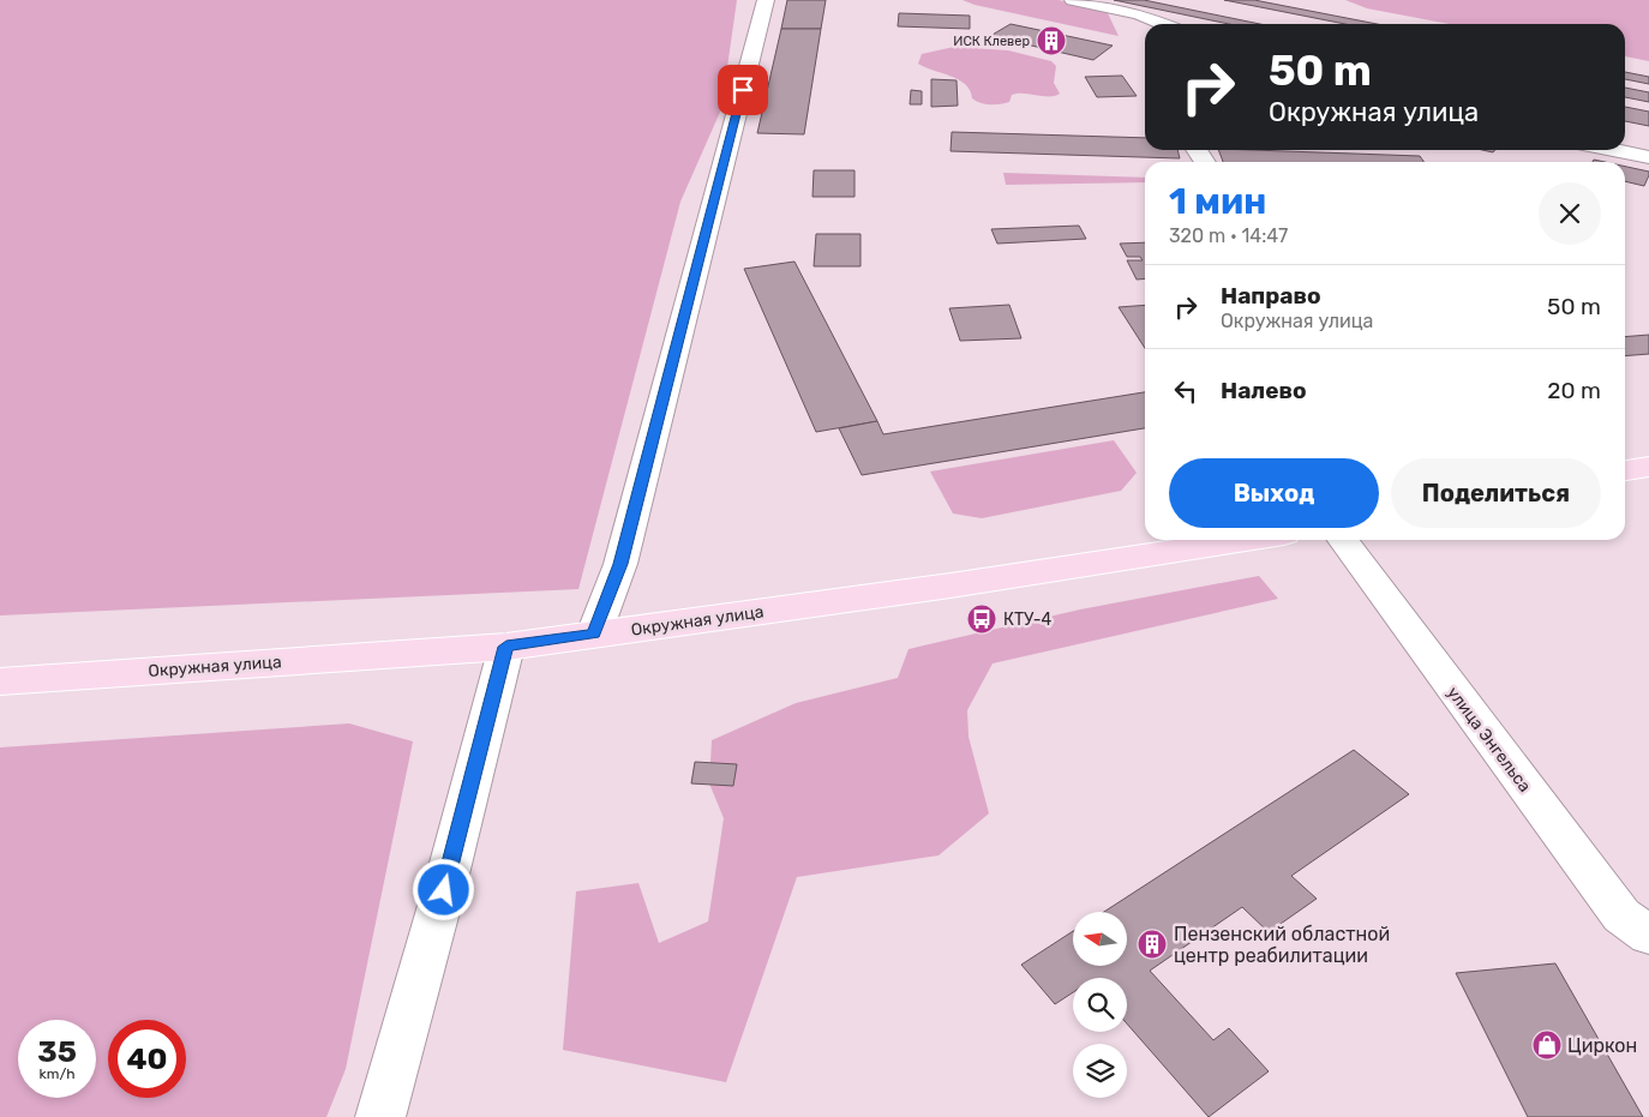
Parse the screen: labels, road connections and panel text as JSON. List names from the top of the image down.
{
  "streets": {
    "main road": ["Окружная улица"],
    "street": ["улица Энгельса"]
  },
  "places": {
    "building": ["ИСК Клевер", "Пензенский областной центр реабилитации"],
    "bus stop": ["КТУ-4"],
    "shop": ["Циркон"]
  },
  "north": "left",
  "page": {
    "turn": ["50 m", "Окружная улица"],
    "heading": ["1 мин", "320 m · 14:47"],
    "list": [
      {
        "name": "Направо",
        "note": "Окружная улица",
        "value": "50 m"
      },
      {
        "name": "Налево",
        "value": "20 m"
      }
    ],
    "buttons": ["Выход", "Поделиться"],
    "speed": "35 km/h",
    "limit": "40"
  }
}
